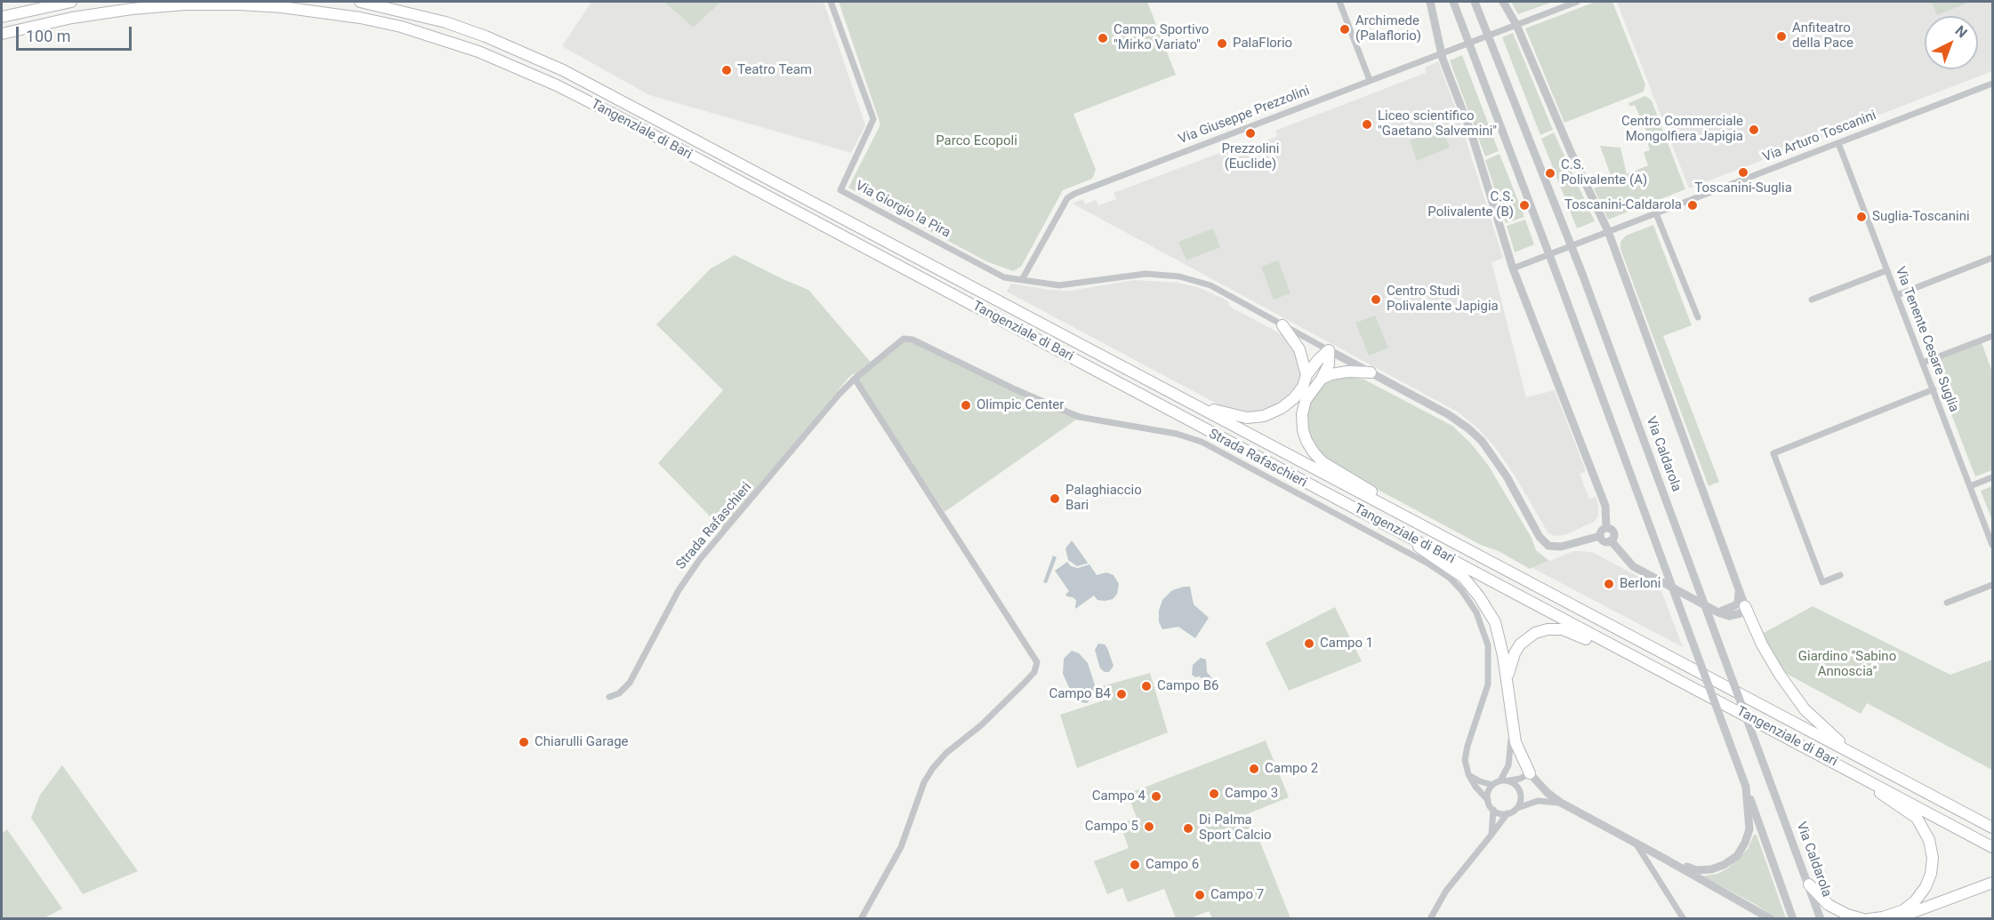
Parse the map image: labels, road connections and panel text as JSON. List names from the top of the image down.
{
  "streets": {
    "highway": ["Tangenziale di Bari"],
    "street": [
      "Via Giuseppe Prezzolini",
      "Via Arturo Toscanini",
      "Via Giorgio la Pira",
      "Via Tenente Cesare Suglia",
      "Via Caldarola",
      "Strada Rafaschieri"
    ]
  },
  "crossings": [
    ["Via Giuseppe Prezzolini", "Via Giorgio la Pira"],
    ["Via Giuseppe Prezzolini", "Via Caldarola"],
    ["Via Arturo Toscanini", "Via Tenente Cesare Suglia"],
    ["Via Arturo Toscanini", "Via Caldarola"]
  ],
  "parks": ["Parco Ecopoli", "Giardino \"Sabino Annoscia\""],
  "places": [
    "Archimede (Palaflorio)",
    "Anfiteatro della Pace",
    "Campo Sportivo \"Mirko Variato\"",
    "PalaFlorio",
    "Teatro Team",
    "Liceo scientifico \"Gaetano Salvemini\"",
    "Centro Commerciale Mongolfiera Japigia",
    "Prezzolini (Euclide)",
    "Toscanini-Suglia",
    "C.S. Polivalente (A)",
    "C.S. Polivalente (B)",
    "Toscanini-Caldarola",
    "Suglia-Toscanini",
    "Centro Studi Polivalente Japigia",
    "Olimpic Center",
    "Palaghiaccio Bari",
    "Berloni",
    "Campo 1",
    "Campo B6",
    "Campo B4",
    "Chiarulli Garage",
    "Campo 2",
    "Campo 3",
    "Campo 4",
    "Campo 5",
    "Di Palma Sport Calcio",
    "Campo 6",
    "Campo 7"
  ],
  "scale_bar": "100 m",
  "north": "top right"
}
